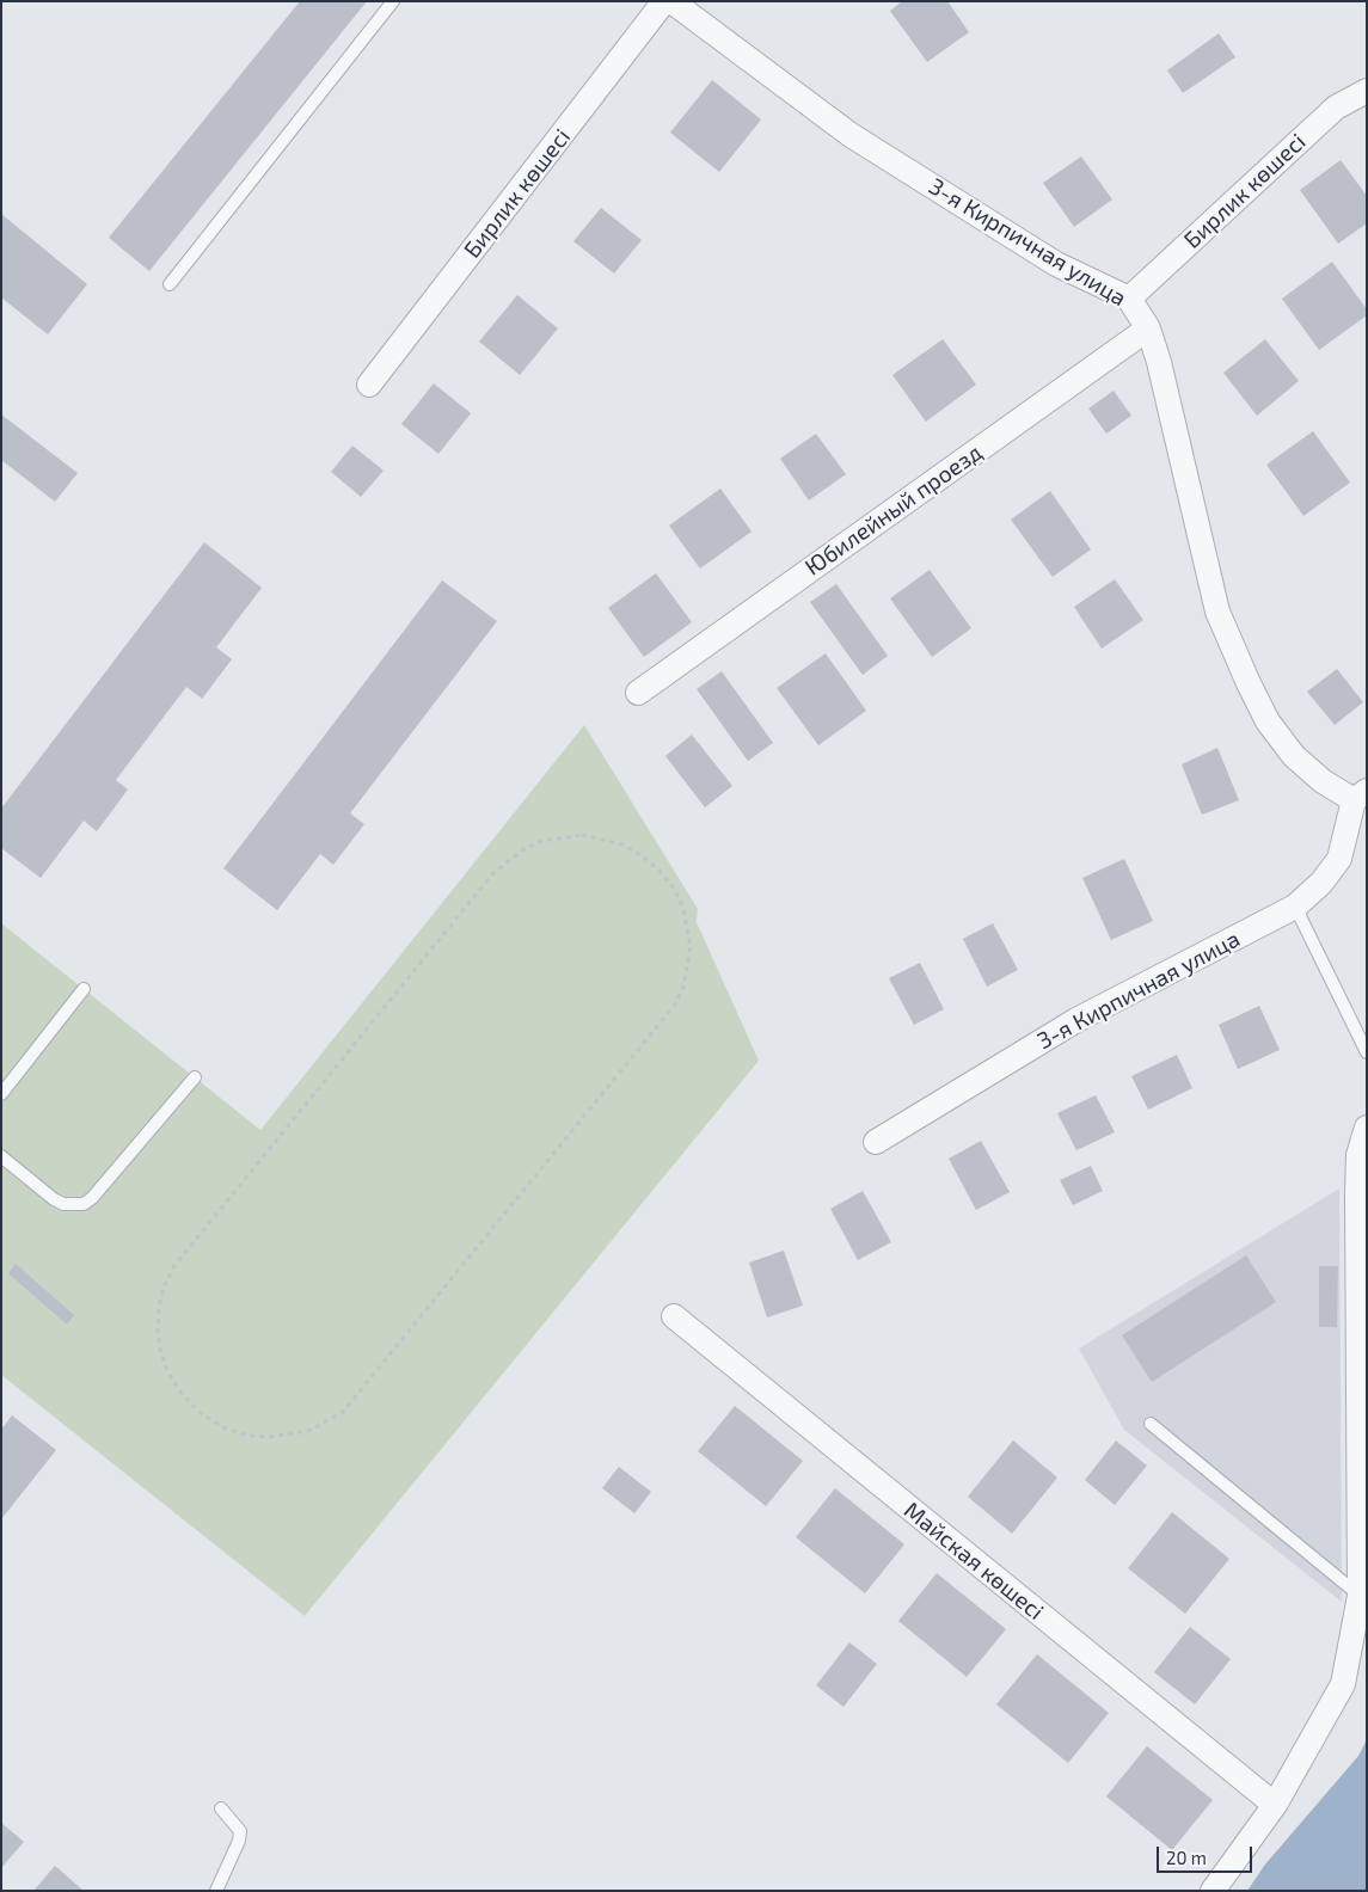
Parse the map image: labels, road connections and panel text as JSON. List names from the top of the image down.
{
  "streets": {
    "street": [
      "Бирлик көшесі",
      "3-я Кирпичная улица",
      "Юбилейный проезд",
      "Майская көшесі"
    ]
  },
  "crossings": [
    ["Бирлик көшесі", "3-я Кирпичная улица"],
    ["3-я Кирпичная улица", "Юбилейный проезд"]
  ],
  "scale_bar": "20 m"
}
